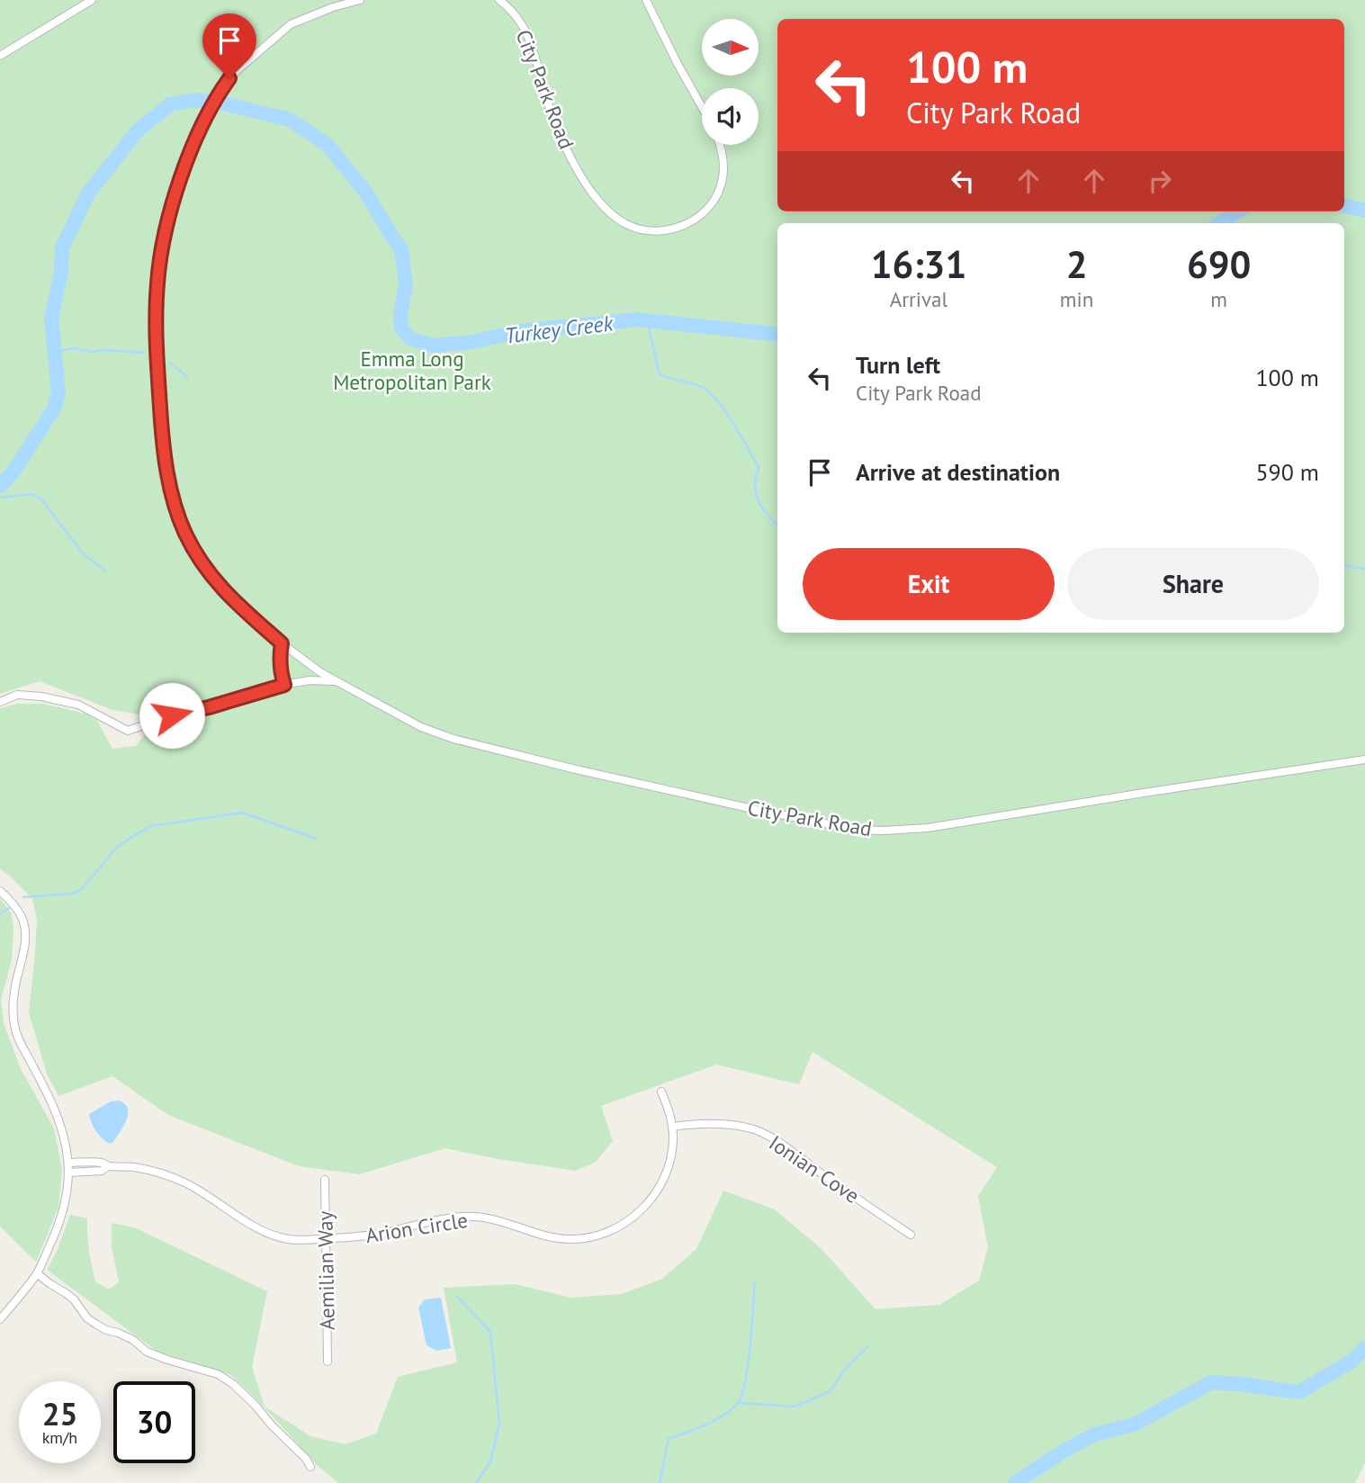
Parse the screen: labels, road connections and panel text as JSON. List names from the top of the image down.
{
  "streets": {
    "street": [
      "City Park Road",
      "Ionian Cove",
      "Arion Circle",
      "Aemilian Way"
    ]
  },
  "crossings": [
    ["Ionian Cove", "Arion Circle"],
    ["Arion Circle", "Aemilian Way"]
  ],
  "water": ["Turkey Creek"],
  "parks": ["Emma Long Metropolitan Park"],
  "north": "right",
  "page": {
    "turn": ["100 m", "City Park Road"],
    "eta": [
      "16:31",
      "Arrival",
      "2",
      "min",
      "690",
      "m"
    ],
    "list": [
      {
        "name": "Turn left",
        "note": "City Park Road",
        "value": "100 m"
      },
      {
        "name": "Arrive at destination",
        "value": "590 m"
      }
    ],
    "buttons": ["Exit", "Share"],
    "speed": "25 km/h",
    "limit": "30"
  }
}
